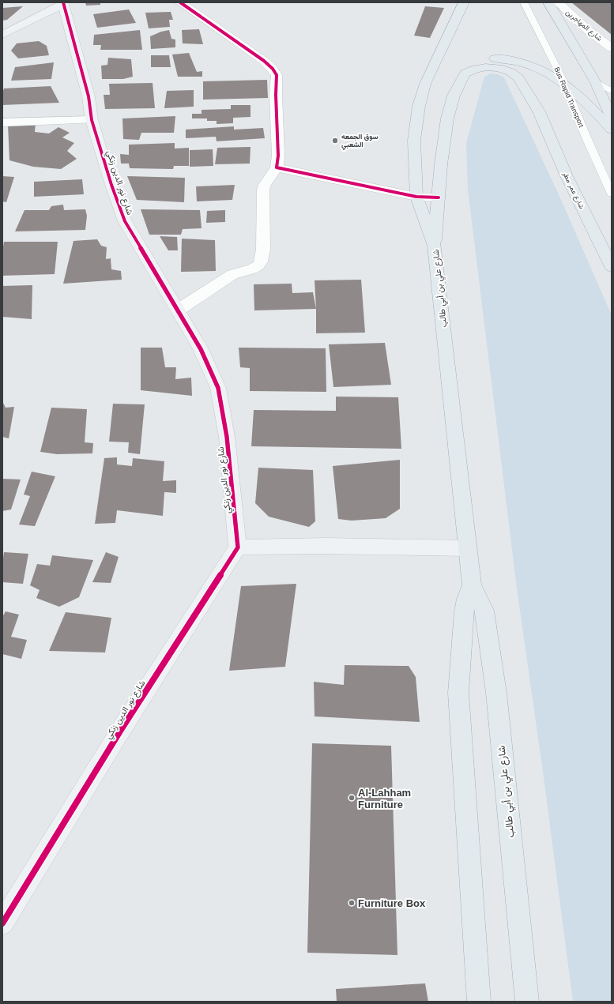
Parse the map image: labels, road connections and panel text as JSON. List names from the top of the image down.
{
  "streets": {
    "main road": ["شارع عمر مطر", "شارع علي بن أبي طالب"],
    "street": ["شارع المهاجرين", "شارع نور الدين زنكي"],
    "lane": ["Bus Rapid Transport"]
  },
  "places": ["سوق الجمعه الشعبي", "Al-Lahham Furniture", "Furniture Box"]
}
